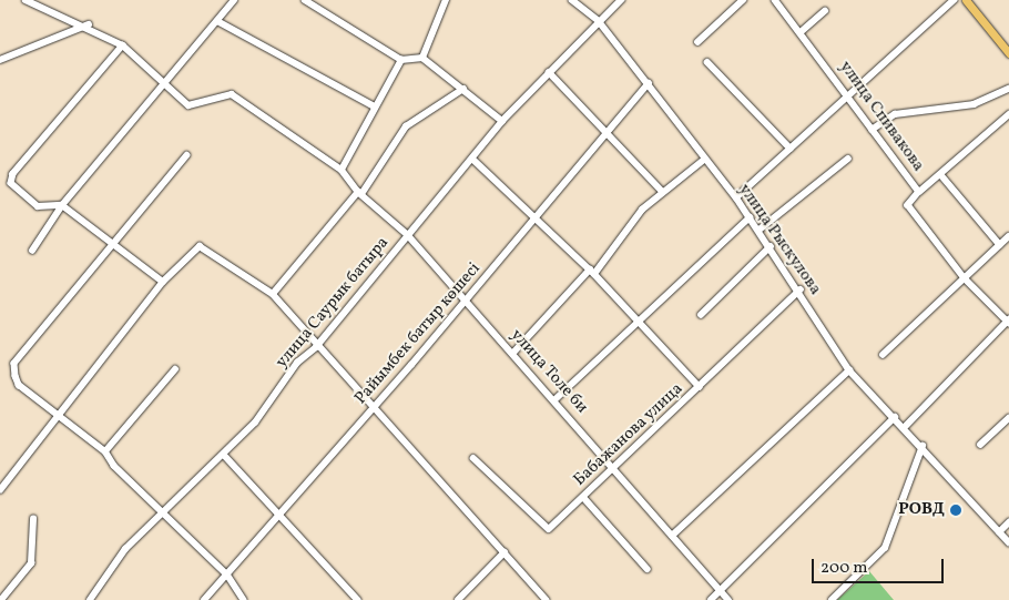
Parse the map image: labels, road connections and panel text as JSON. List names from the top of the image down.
{
  "streets": {
    "street": [
      "улица Спивакова",
      "улица Рыскулова",
      "улица Саурык батыра",
      "Райымбек батыр көшесі",
      "улица Толе би",
      "Бабажанова улица"
    ]
  },
  "crossings": [
    ["улица Рыскулова", "улица Саурык батыра"],
    ["улица Рыскулова", "Райымбек батыр көшесі"],
    ["улица Рыскулова", "Бабажанова улица"],
    ["улица Саурык батыра", "улица Толе би"],
    ["Райымбек батыр көшесі", "улица Толе би"],
    ["улица Толе би", "Бабажанова улица"]
  ],
  "places": ["РОВД"],
  "scale_bar": "200 m"
}
